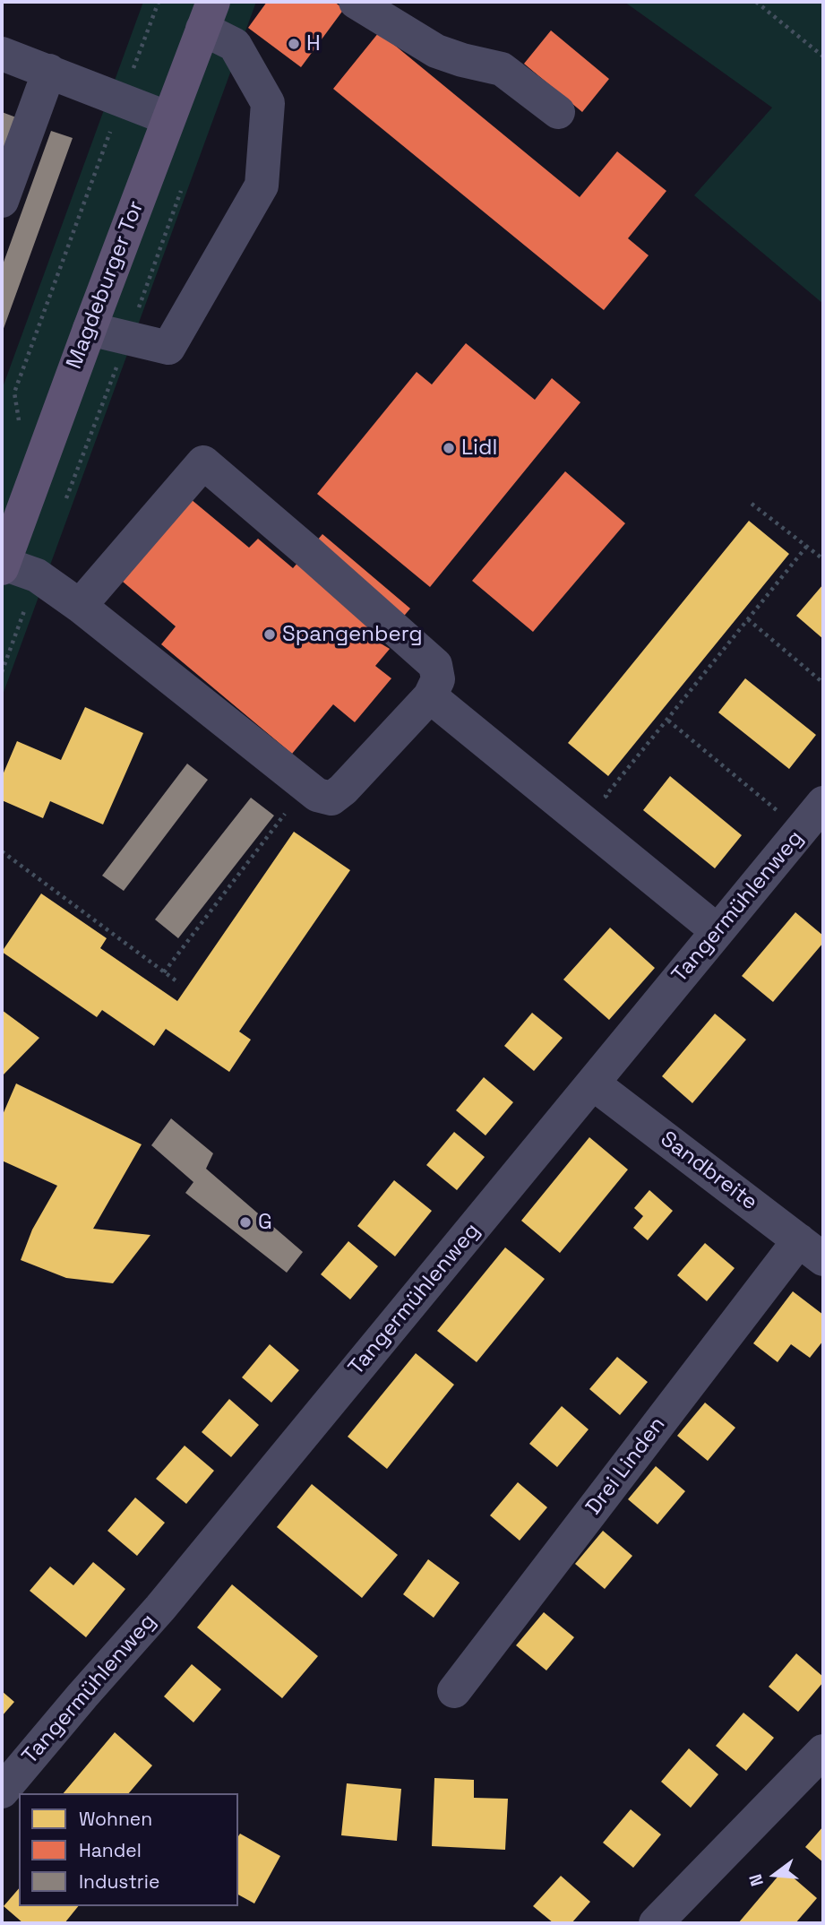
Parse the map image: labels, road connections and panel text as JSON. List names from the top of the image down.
{
  "streets": {
    "main road": ["Magdeburger Tor"],
    "street": ["Tangermühlenweg", "Sandbreite", "Drei Linden"]
  },
  "crossings": [
    ["Tangermühlenweg", "Sandbreite"],
    ["Sandbreite", "Drei Linden"]
  ],
  "places": [
    "H",
    "Lidl",
    "Spangenberg",
    "G"
  ],
  "legend": ["Wohnen", "Handel", "Industrie"],
  "north": "left"
}
